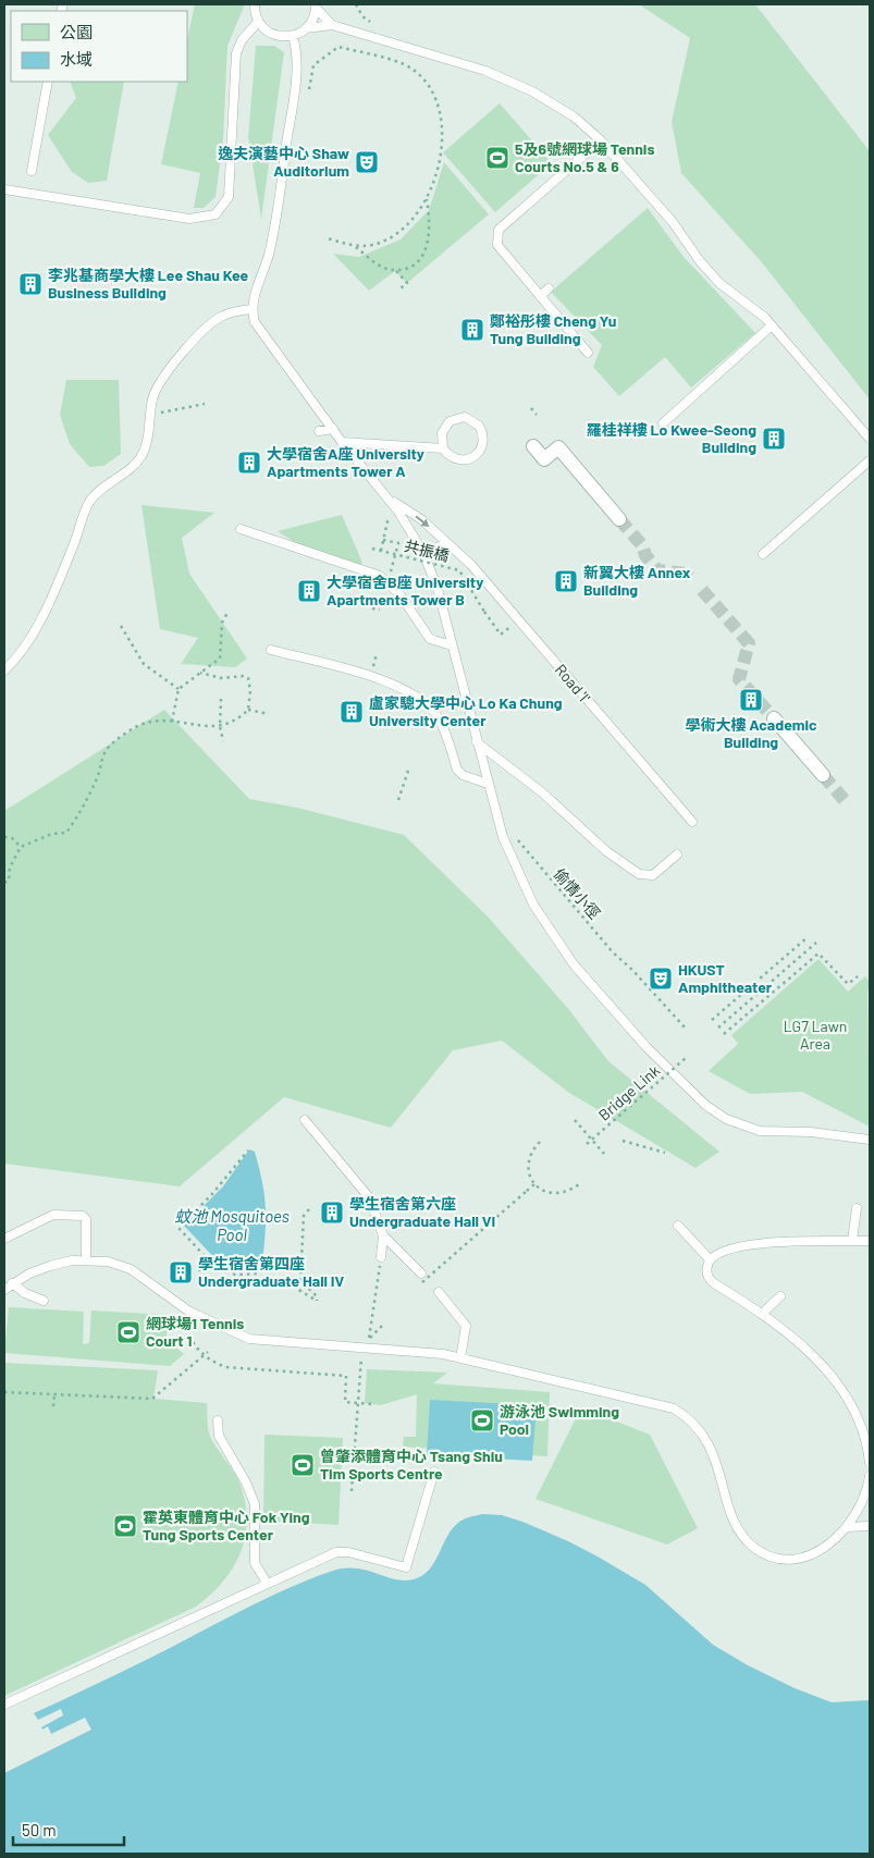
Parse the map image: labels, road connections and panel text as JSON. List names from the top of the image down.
{
  "streets": {
    "lane": ["Road 'I'"],
    "path": ["共振橋", "偷情小徑", "Bridge Link"]
  },
  "crossings": [
    ["共振橋", "Road 'I'"]
  ],
  "water": ["蚊池 Mosquitoes Pool"],
  "parks": ["LG7 Lawn Area"],
  "places": {
    "sports": [
      "5及6號網球場 Tennis Courts No.5 & 6",
      "網球場1 Tennis Court 1",
      "游泳池 Swimming Pool",
      "曾肇添體育中心 Tsang Shiu Tim Sports Centre",
      "霍英東體育中心 Fok Ying Tung Sports Center"
    ],
    "theatre": ["逸夫演藝中心 Shaw Auditorium", "HKUST Amphitheater"],
    "building": [
      "李兆基商學大樓 Lee Shau Kee Business Building",
      "鄭裕彤樓 Cheng Yu Tung Building",
      "羅桂祥樓 Lo Kwee-Seong Building",
      "大學宿舍A座 University Apartments Tower A",
      "新翼大樓 Annex Building",
      "大學宿舍B座 University Apartments Tower B",
      "學術大樓 Academic Building",
      "盧家驄大學中心 Lo Ka Chung University Center",
      "學生宿舍第六座 Undergraduate Hall VI",
      "學生宿舍第四座 Undergraduate Hall IV"
    ]
  },
  "legend": ["公園", "水域"],
  "scale_bar": "50 m"
}
